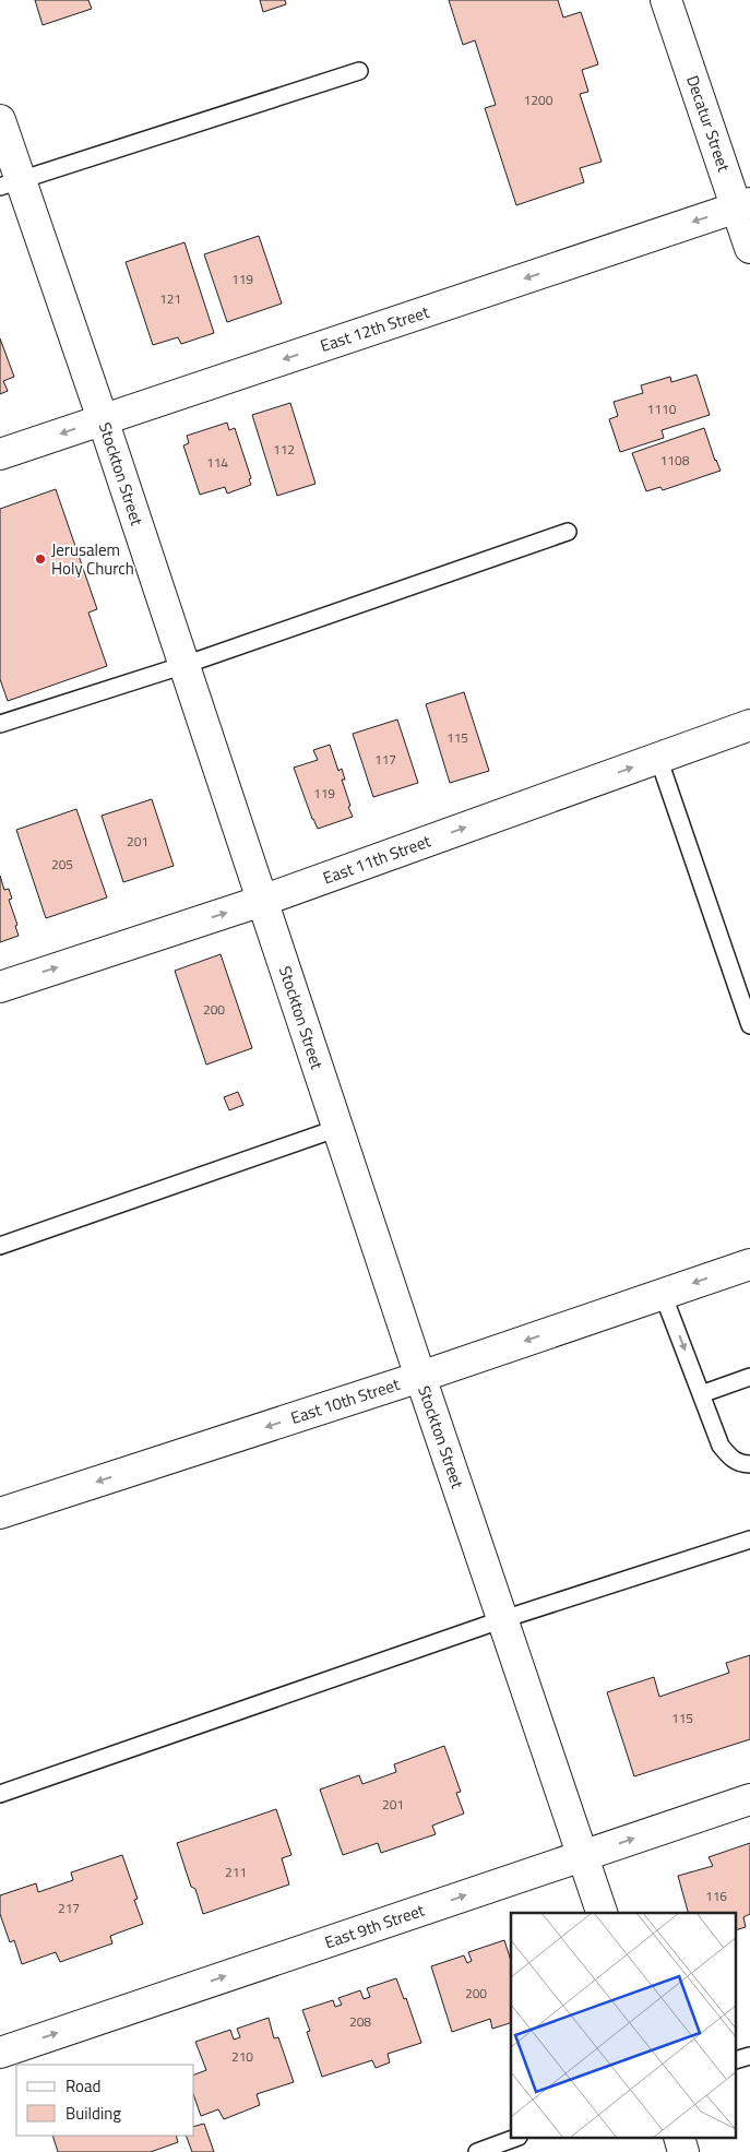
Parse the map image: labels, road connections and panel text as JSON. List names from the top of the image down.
{
  "streets": {
    "street": [
      "Decatur Street",
      "East 12th Street",
      "Stockton Street",
      "East 11th Street",
      "East 10th Street",
      "East 9th Street"
    ]
  },
  "crossings": [
    ["Decatur Street", "East 12th Street"],
    ["East 12th Street", "Stockton Street"],
    ["Stockton Street", "East 11th Street"],
    ["Stockton Street", "East 10th Street"],
    ["Stockton Street", "East 9th Street"]
  ],
  "one_way": [
    "East 12th Street",
    "East 11th Street",
    "East 10th Street",
    "East 9th Street"
  ],
  "places": ["Jerusalem Holy Church"],
  "house_numbers": [
    "1200",
    "119",
    "121",
    "1110",
    "112",
    "1108",
    "114",
    "115",
    "117",
    "119",
    "201",
    "205",
    "200",
    "115",
    "201",
    "211",
    "116",
    "217",
    "200",
    "208",
    "210"
  ],
  "legend": ["Road", "Building"]
}
